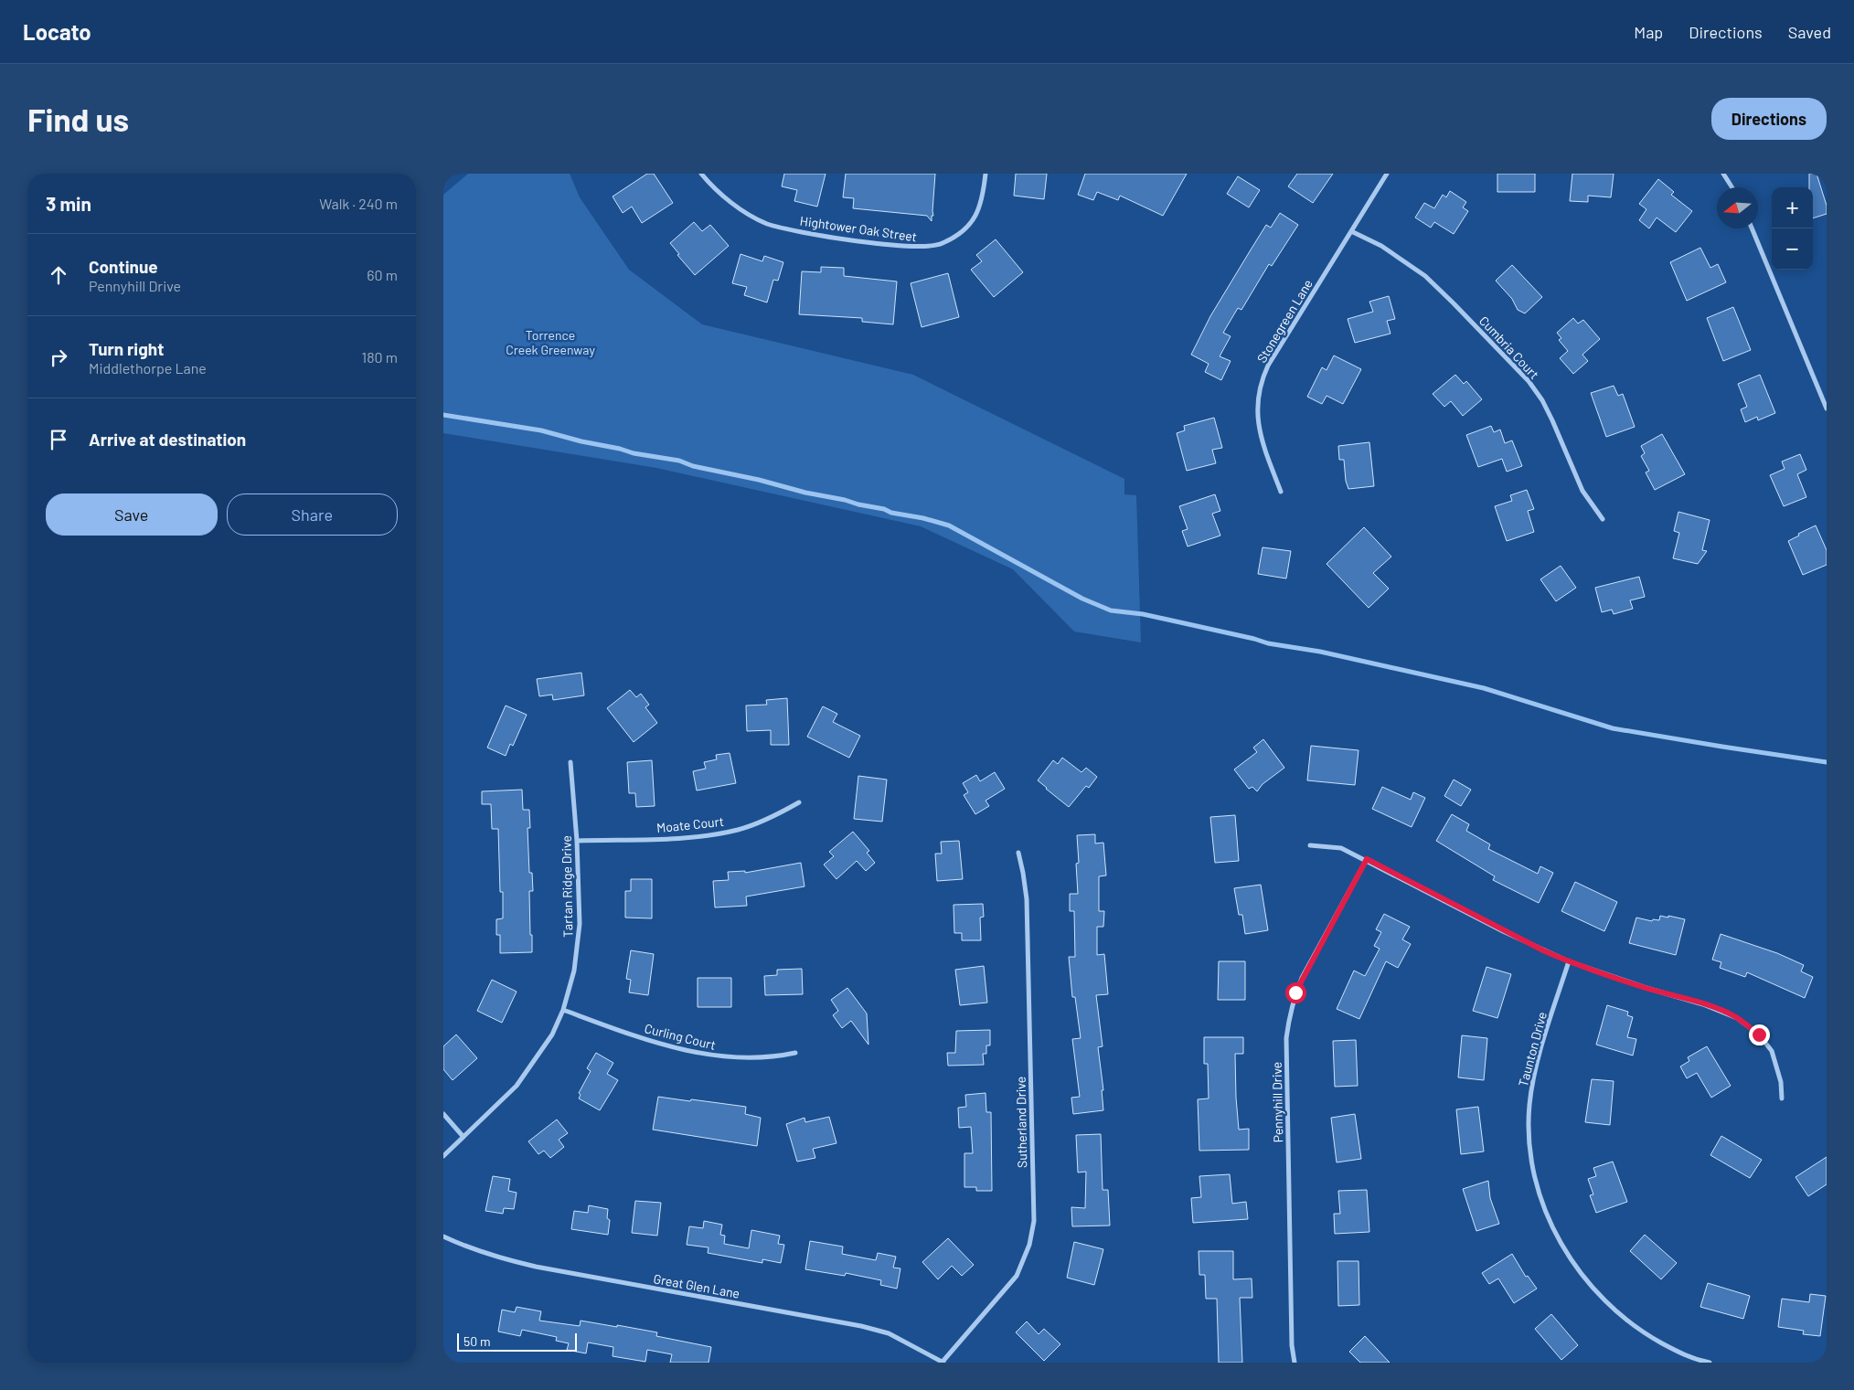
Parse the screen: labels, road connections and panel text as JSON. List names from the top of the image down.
{
  "streets": {
    "street": [
      "Hightower Oak Street",
      "Stonegreen Lane",
      "Cumbria Court",
      "Moate Court",
      "Tartan Ridge Drive",
      "Curling Court",
      "Taunton Drive",
      "Pennyhill Drive",
      "Sutherland Drive",
      "Great Glen Lane"
    ]
  },
  "crossings": [
    ["Stonegreen Lane", "Cumbria Court"],
    ["Moate Court", "Tartan Ridge Drive"],
    ["Tartan Ridge Drive", "Curling Court"],
    ["Sutherland Drive", "Great Glen Lane"]
  ],
  "parks": ["Torrence Creek Greenway"],
  "scale_bar": "50 m",
  "north": "left",
  "page": {
    "header": "Locato",
    "nav": ["Map", "Directions", "Saved"],
    "buttons": [
      "Directions",
      ["Save", "Share"]
    ],
    "title": "Find us",
    "heading": ["3 min", "Walk · 240 m"],
    "map_buttons": ["+", "−"],
    "list": [
      ["Continue", "Pennyhill Drive", "60 m"],
      ["Turn right", "Middlethorpe Lane", "180 m"],
      "Arrive at destination"
    ],
    "scale": "50 m"
  }
}
